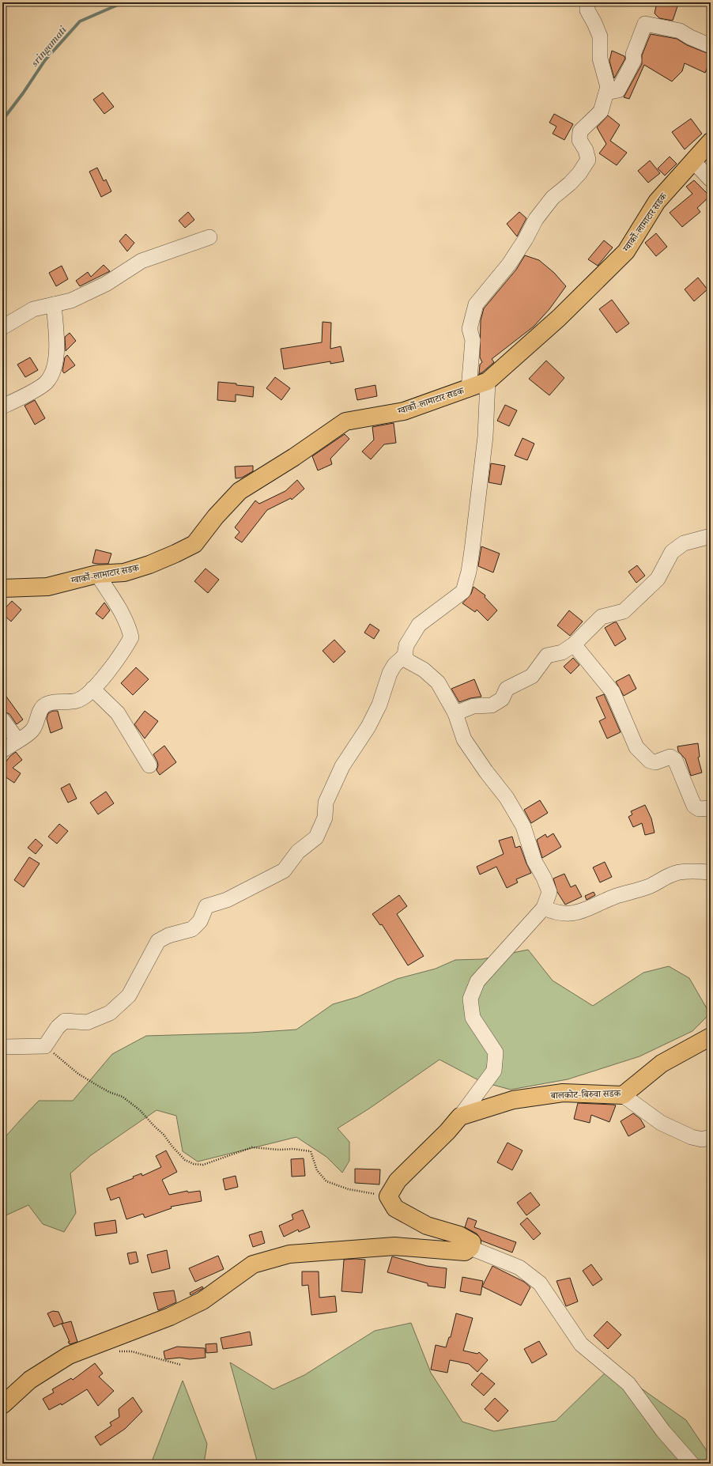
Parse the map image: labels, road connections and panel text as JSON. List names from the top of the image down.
{
  "streets": {
    "main road": ["ग्वार्को-लामाटार सडक", "बालकोट-बिरुवा सडक"]
  },
  "water": ["sringamati"]
}
